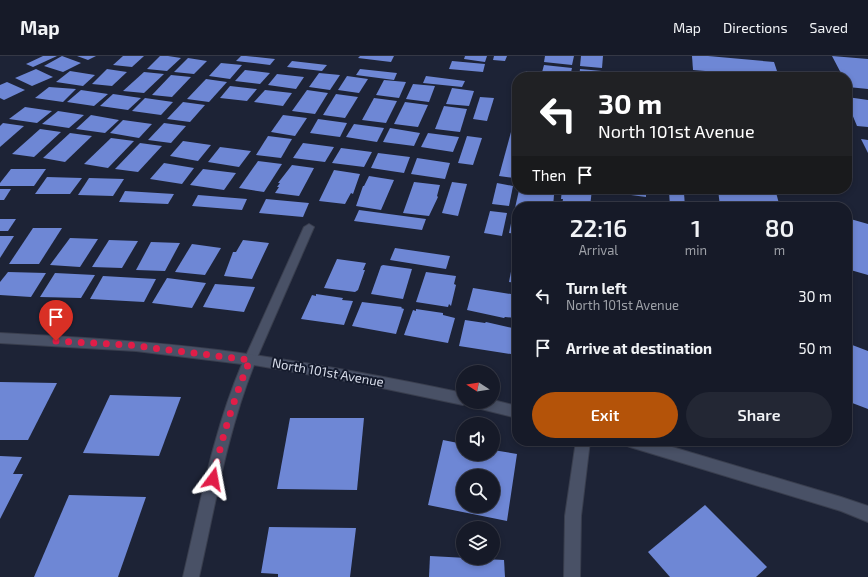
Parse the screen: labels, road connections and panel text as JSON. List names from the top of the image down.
{
  "streets": {
    "street": ["North 101st Avenue"]
  },
  "north": "left",
  "page": {
    "header": "Map",
    "nav": ["Map", "Directions", "Saved"],
    "turn": ["30 m", "North 101st Avenue"],
    "then": "Then",
    "eta": [
      "22:16",
      "Arrival",
      "1",
      "min",
      "80",
      "m"
    ],
    "list": [
      {
        "name": "Turn left",
        "note": "North 101st Avenue",
        "value": "30 m"
      },
      {
        "name": "Arrive at destination",
        "value": "50 m"
      }
    ],
    "buttons": ["Exit", "Share"]
  }
}
